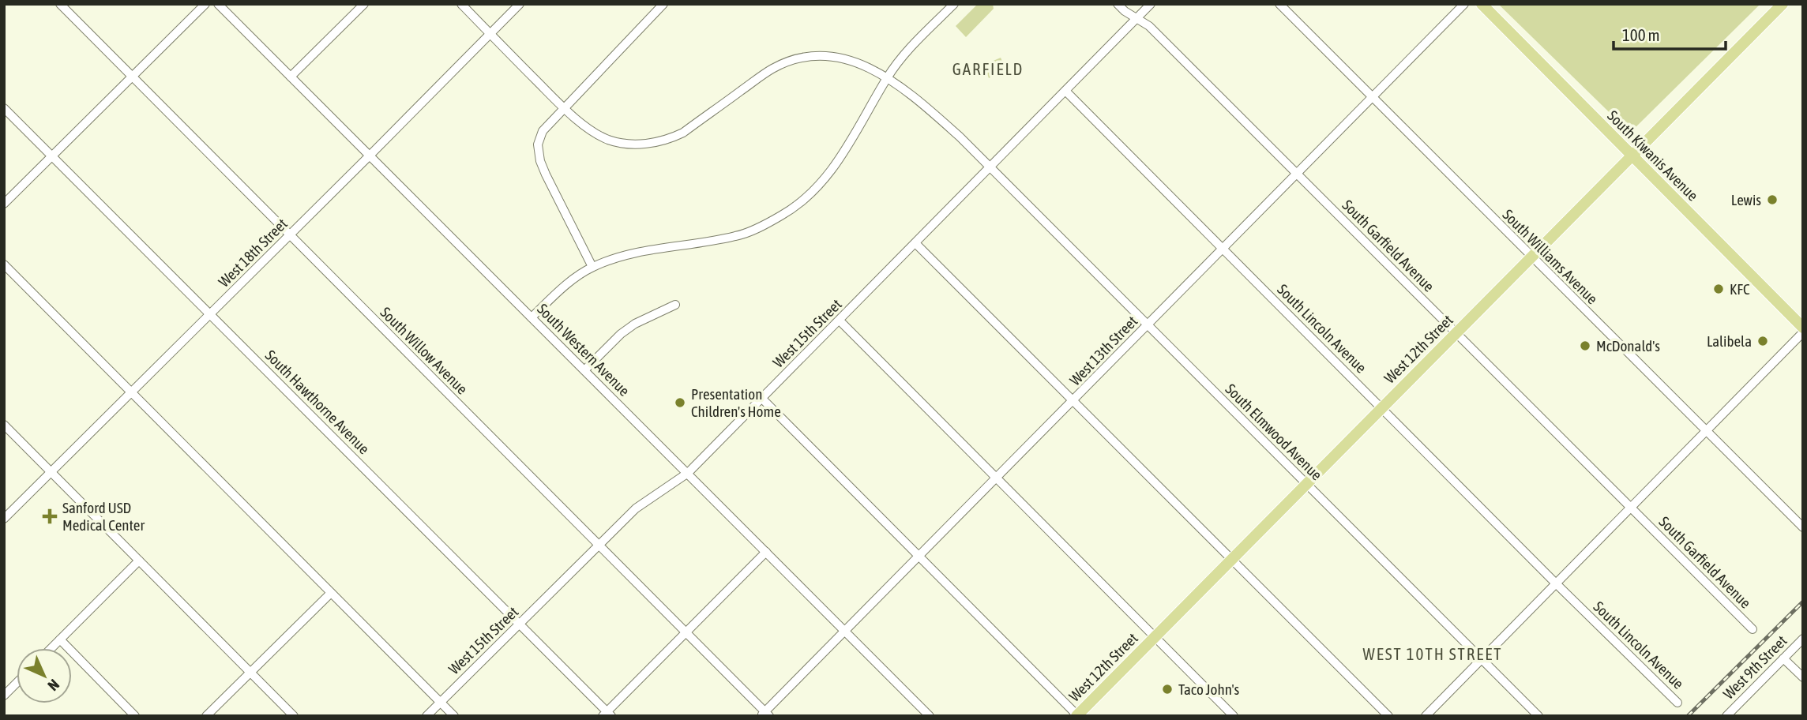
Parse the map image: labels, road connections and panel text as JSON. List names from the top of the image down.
{
  "streets": {
    "main road": ["South Kiwanis Avenue", "West 12th Street"],
    "street": [
      "South Garfield Avenue",
      "West 18th Street",
      "South Williams Avenue",
      "South Lincoln Avenue",
      "West 15th Street",
      "South Western Avenue",
      "South Willow Avenue",
      "West 13th Street",
      "South Hawthorne Avenue",
      "South Elmwood Avenue",
      "West 9th Street"
    ]
  },
  "crossings": [
    ["South Kiwanis Avenue", "West 12th Street"],
    ["South Garfield Avenue", "West 15th Street"],
    ["South Garfield Avenue", "West 12th Street"],
    ["South Garfield Avenue", "West 13th Street"],
    ["West 18th Street", "South Western Avenue"],
    ["West 18th Street", "South Willow Avenue"],
    ["West 18th Street", "South Hawthorne Avenue"],
    ["West 18th Street", "South Elmwood Avenue"],
    ["South Williams Avenue", "West 12th Street"],
    ["South Williams Avenue", "West 13th Street"],
    ["South Lincoln Avenue", "West 15th Street"],
    ["South Lincoln Avenue", "West 12th Street"],
    ["South Lincoln Avenue", "West 13th Street"],
    ["West 15th Street", "South Western Avenue"],
    ["West 15th Street", "South Willow Avenue"],
    ["West 15th Street", "South Hawthorne Avenue"],
    ["West 15th Street", "South Elmwood Avenue"],
    ["West 12th Street", "South Elmwood Avenue"],
    ["South Western Avenue", "West 13th Street"],
    ["South Willow Avenue", "West 13th Street"],
    ["West 13th Street", "South Elmwood Avenue"]
  ],
  "districts": ["GARFIELD", "WEST 10TH STREET"],
  "places": {
    "other": [
      "Lewis",
      "KFC",
      "Lalibela",
      "McDonald's",
      "Presentation Children's Home",
      "Taco John's"
    ],
    "health": ["Sanford USD Medical Center"]
  },
  "scale_bar": "100 m",
  "north": "bottom right"
}
